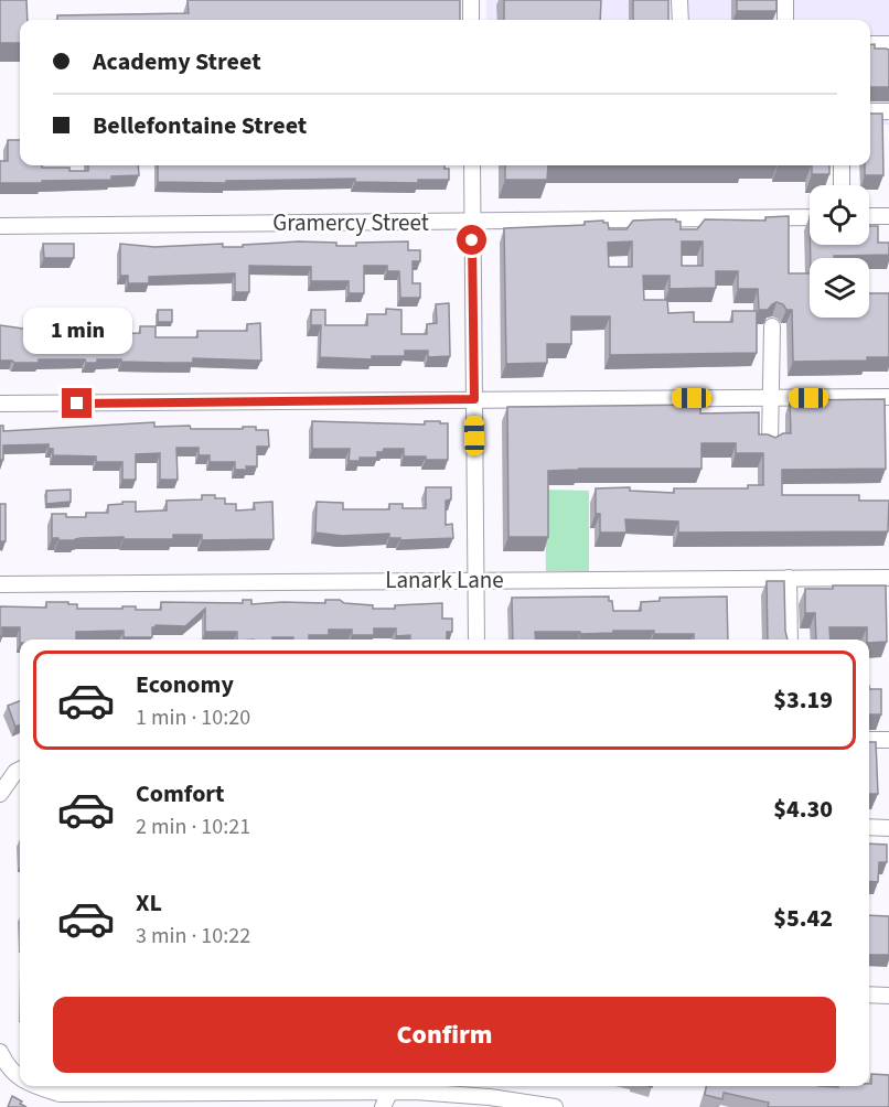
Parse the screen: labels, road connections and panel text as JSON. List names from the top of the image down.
{
  "streets": {
    "street": ["Gramercy Street", "Lanark Lane"]
  },
  "page": {
    "banner": ["Academy Street", "Bellefontaine Street"],
    "bubble": "1 min",
    "list": [
      {
        "name": "Economy",
        "note": "1 min · 10:20",
        "value": "$3.19"
      },
      {
        "name": "Comfort",
        "note": "2 min · 10:21",
        "value": "$4.30"
      },
      {
        "name": "XL",
        "note": "3 min · 10:22",
        "value": "$5.42"
      }
    ],
    "buttons": "Confirm"
  }
}
